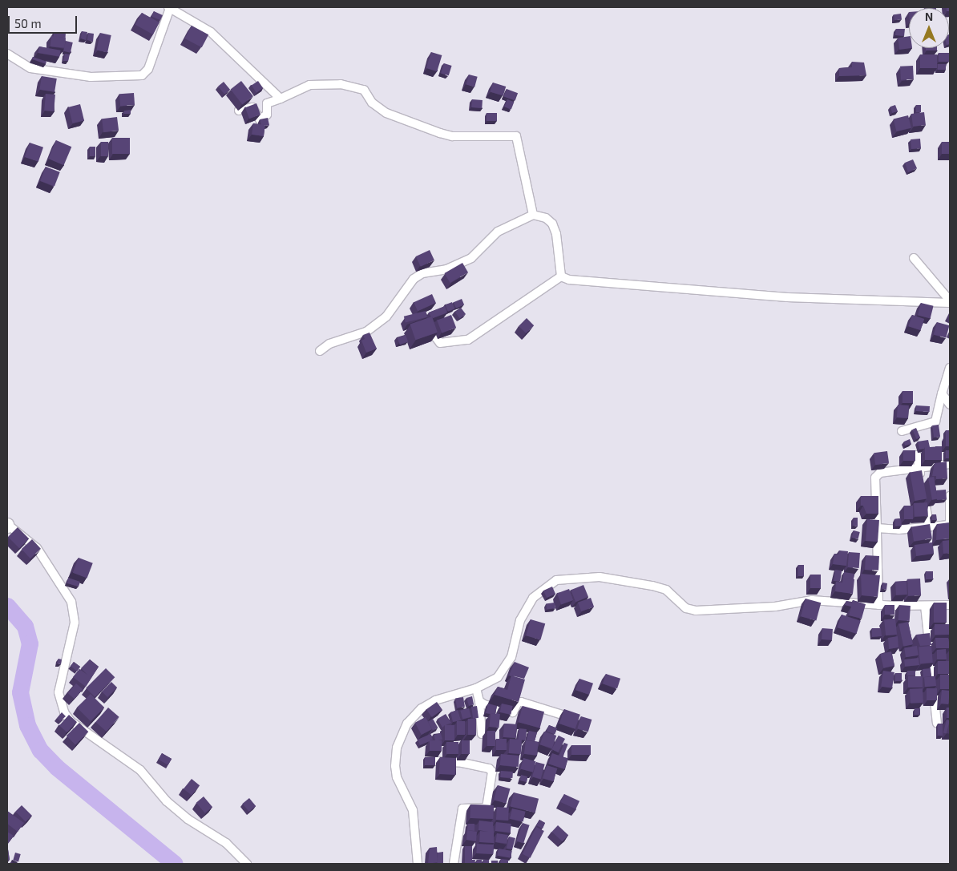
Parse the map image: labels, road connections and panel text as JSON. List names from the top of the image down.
{
  "scale_bar": "50 m",
  "north": "top"
}
